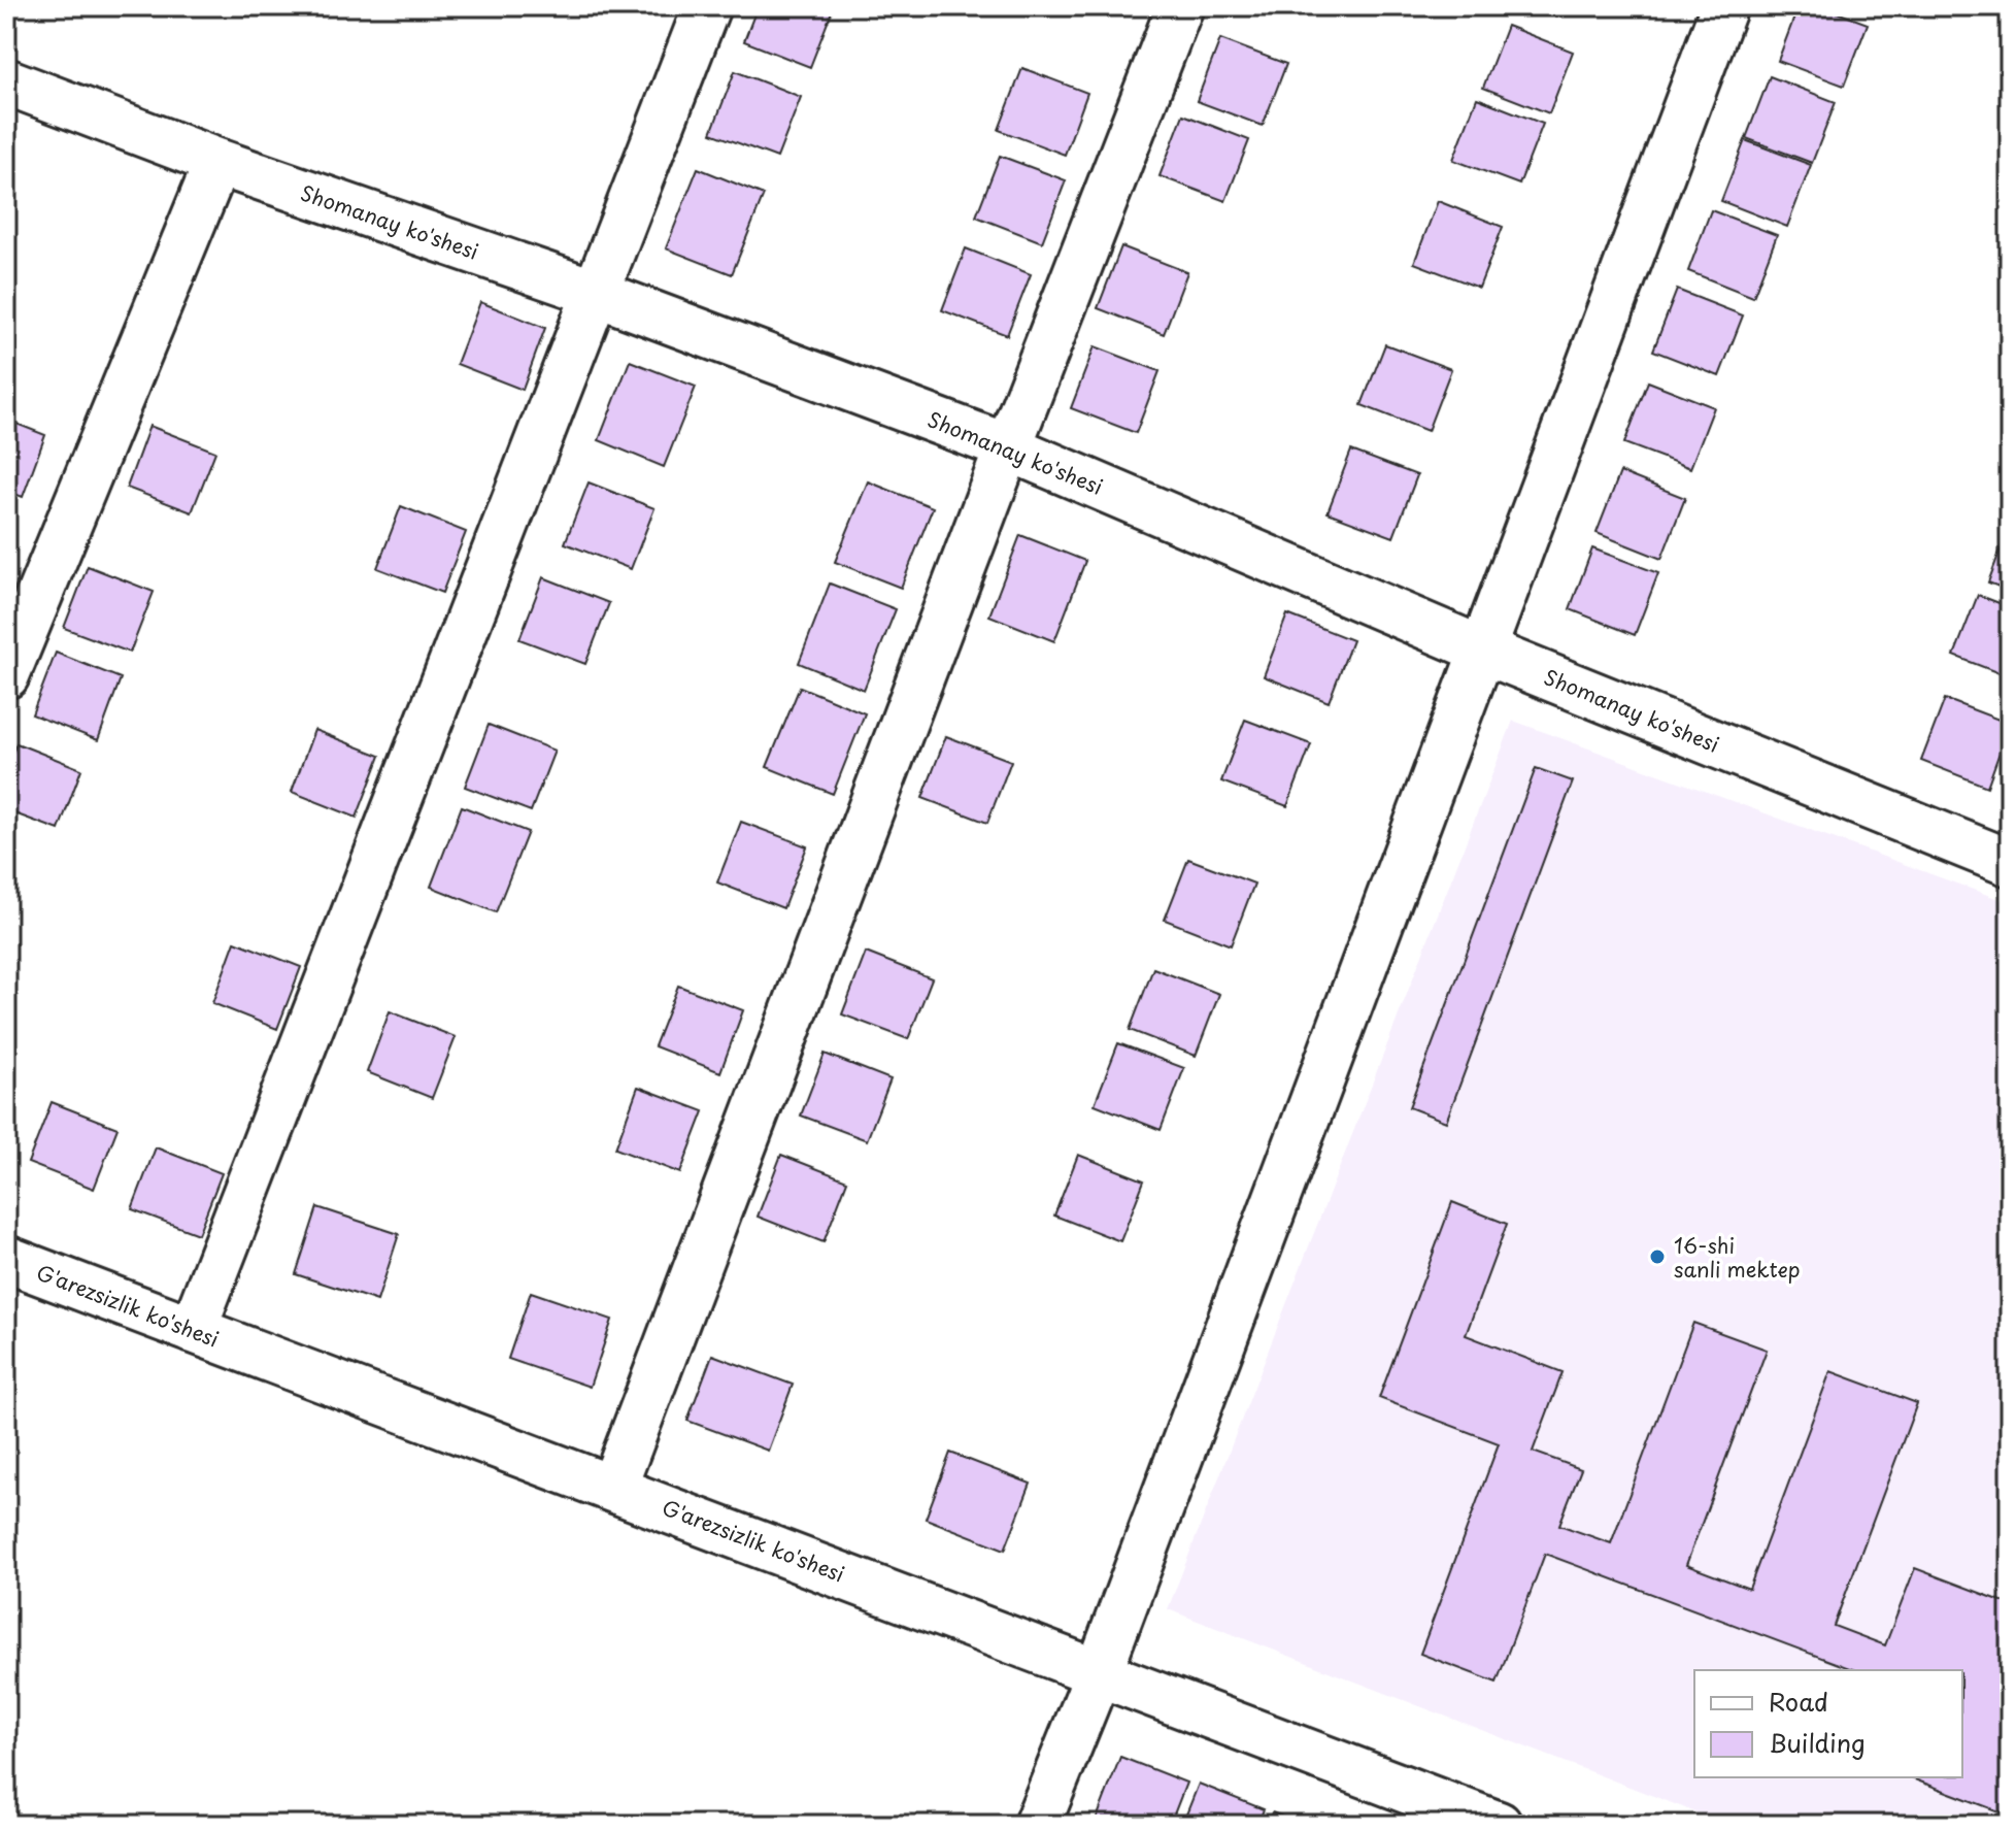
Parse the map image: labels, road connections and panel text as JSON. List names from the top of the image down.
{
  "streets": {
    "street": ["Shomanay ko'shesi", "G'arezsizlik ko'shesi"]
  },
  "places": ["16-shi sanli mektep"],
  "legend": ["Road", "Building"]
}
